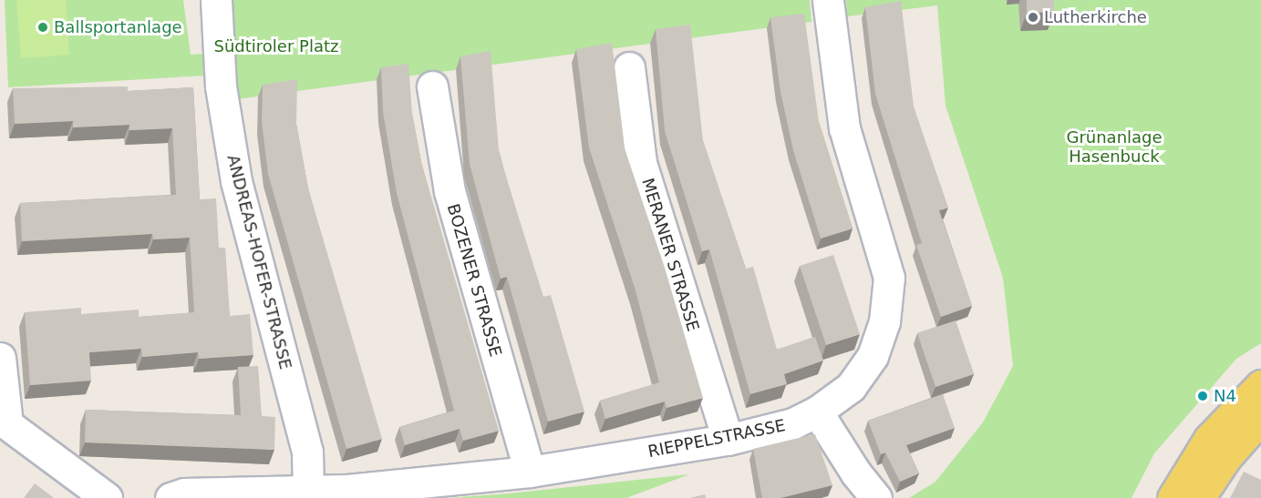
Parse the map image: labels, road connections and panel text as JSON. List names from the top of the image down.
{
  "streets": {
    "street": [
      "MERANER STRASSE",
      "ANDREAS-HOFER-STRASSE",
      "BOZENER STRASSE",
      "RIEPPELSTRASSE"
    ]
  },
  "crossings": [
    ["MERANER STRASSE", "RIEPPELSTRASSE"],
    ["ANDREAS-HOFER-STRASSE", "RIEPPELSTRASSE"],
    ["BOZENER STRASSE", "RIEPPELSTRASSE"]
  ],
  "parks": ["Südtiroler Platz", "Grünanlage Hasenbuck"],
  "places": ["Lutherkirche", "Ballsportanlage", "N4"]
}
